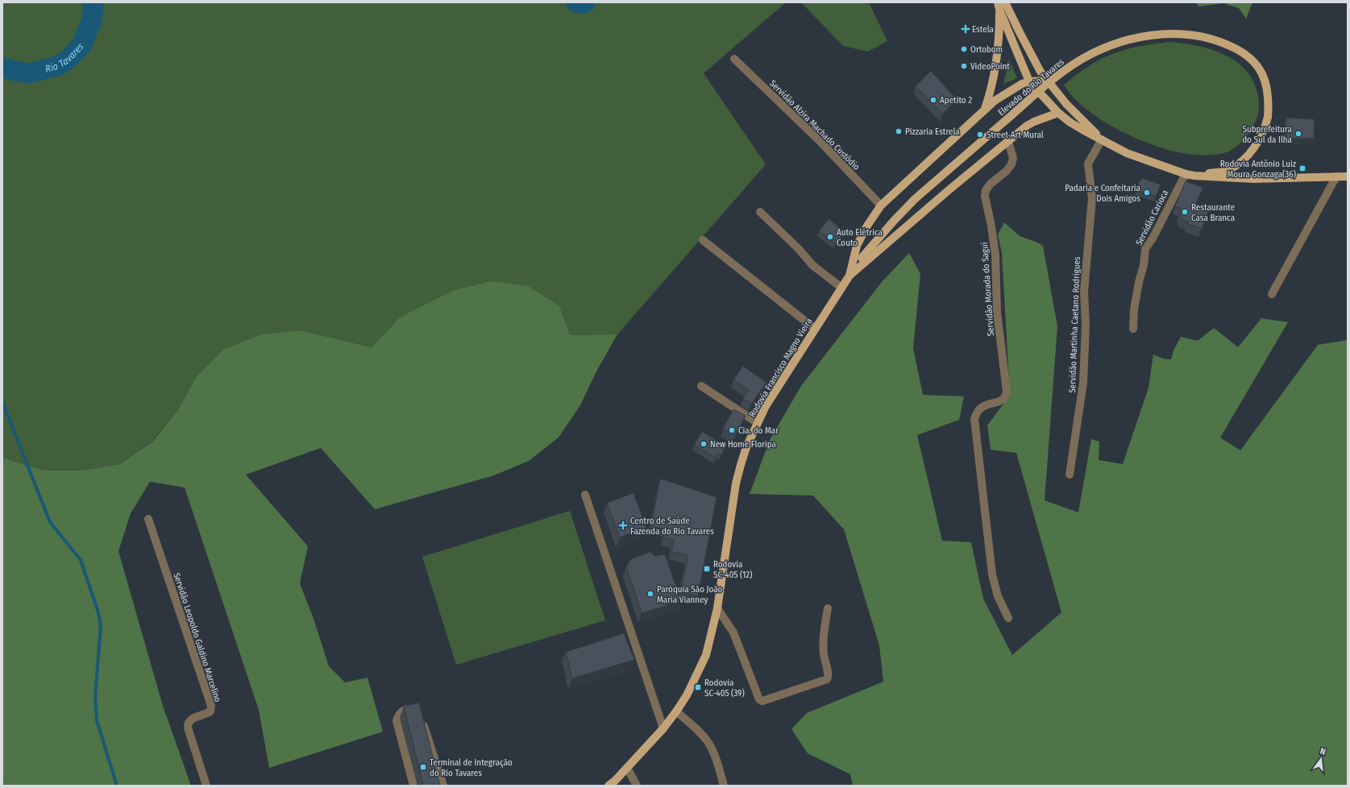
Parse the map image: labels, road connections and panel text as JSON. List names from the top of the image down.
{
  "streets": {
    "main road": ["Elevado do Rio Tavares", "Rodovia Francisco Magno Vieira"],
    "street": [
      "Servidão Alzira Machado Custódio",
      "Servidão Carioca",
      "Servidão Morada do Sagui",
      "Servidão Martinha Caetano Rodrigues",
      "Servidão Leopoldo Galdino Marcelino"
    ]
  },
  "crossings": [
    ["Elevado do Rio Tavares", "Rodovia Francisco Magno Vieira"],
    ["Servidão Alzira Machado Custódio", "Rodovia Francisco Magno Vieira"],
    ["Servidão Morada do Sagui", "Rodovia Francisco Magno Vieira"]
  ],
  "water": ["Rio Tavares"],
  "places": {
    "health": ["Estela", "Centro de Saúde Fazenda do Rio Tavares"],
    "other": [
      "Ortobom",
      "VideoPoint",
      "Apetito 2",
      "Pizzaria Estrela",
      "Subprefeitura do Sul da Ilha",
      "Street Art Mural",
      "Padaria e Confeitaria Dois Amigos",
      "Restaurante Casa Branca",
      "Auto Elétrica Couto",
      "Cia. do Mar",
      "New Home Floripa",
      "Paróquia São João Maria Vianney"
    ],
    "transit": [
      "Rodovia Antônio Luiz Moura Gonzaga(36)",
      "Rodovia SC-405 (12)",
      "Rodovia SC-405 (39)",
      "Terminal de Integração do Rio Tavares"
    ]
  },
  "north": "top"
}
